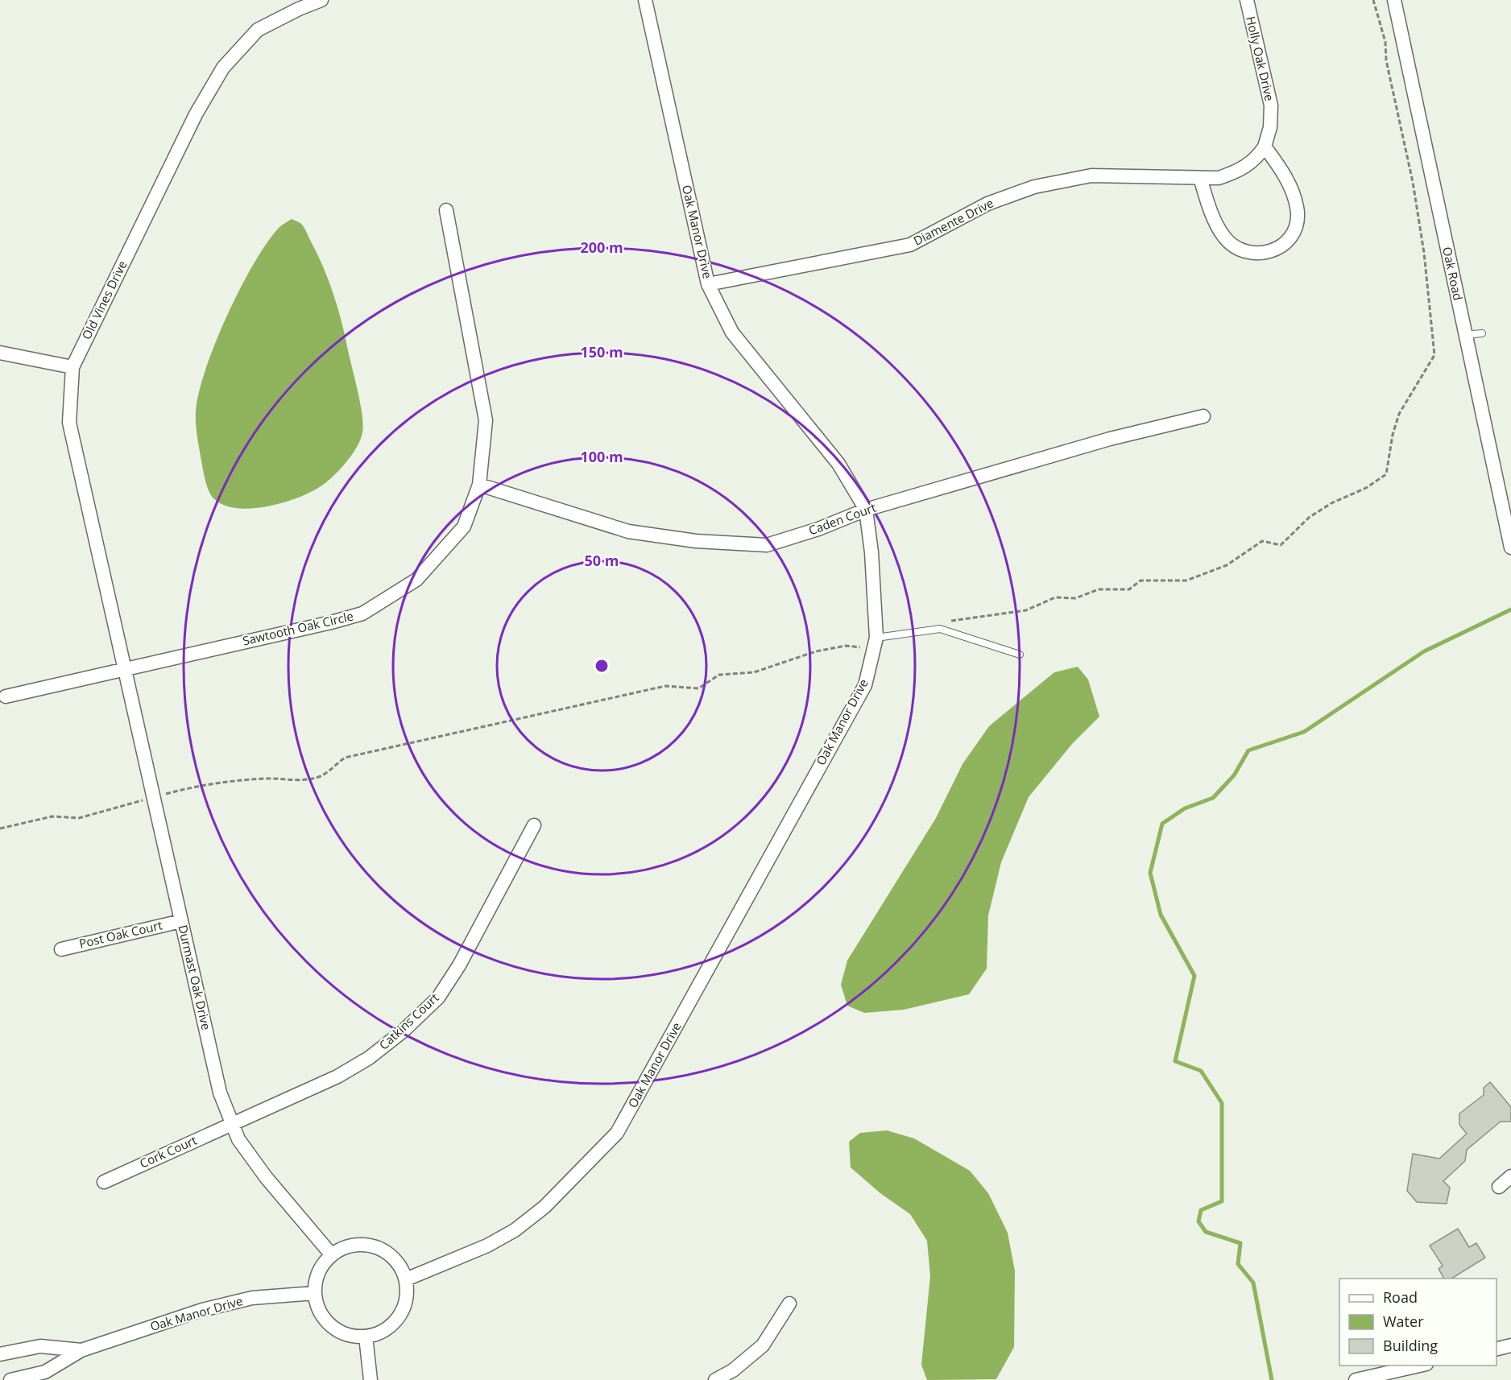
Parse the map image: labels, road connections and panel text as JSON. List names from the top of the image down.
{
  "streets": {
    "street": [
      "Holly Oak Drive",
      "Diamente Drive",
      "Oak Manor Drive",
      "Oak Road",
      "Old Vines Drive",
      "Caden Court",
      "Sawtooth Oak Circle",
      "Post Oak Court",
      "Durmast Oak Drive",
      "Catkins Court",
      "Cork Court"
    ]
  },
  "crossings": [
    ["Holly Oak Drive", "Diamente Drive"],
    ["Diamente Drive", "Oak Manor Drive"],
    ["Oak Manor Drive", "Caden Court"],
    ["Oak Manor Drive", "Durmast Oak Drive"],
    ["Old Vines Drive", "Sawtooth Oak Circle"],
    ["Old Vines Drive", "Durmast Oak Drive"],
    ["Caden Court", "Sawtooth Oak Circle"],
    ["Sawtooth Oak Circle", "Durmast Oak Drive"],
    ["Post Oak Court", "Durmast Oak Drive"],
    ["Durmast Oak Drive", "Catkins Court"],
    ["Durmast Oak Drive", "Cork Court"],
    ["Catkins Court", "Cork Court"]
  ],
  "legend": ["Road", "Water", "Building"],
  "rings": [
    "200 m",
    "150 m",
    "100 m",
    "50 m"
  ]
}
